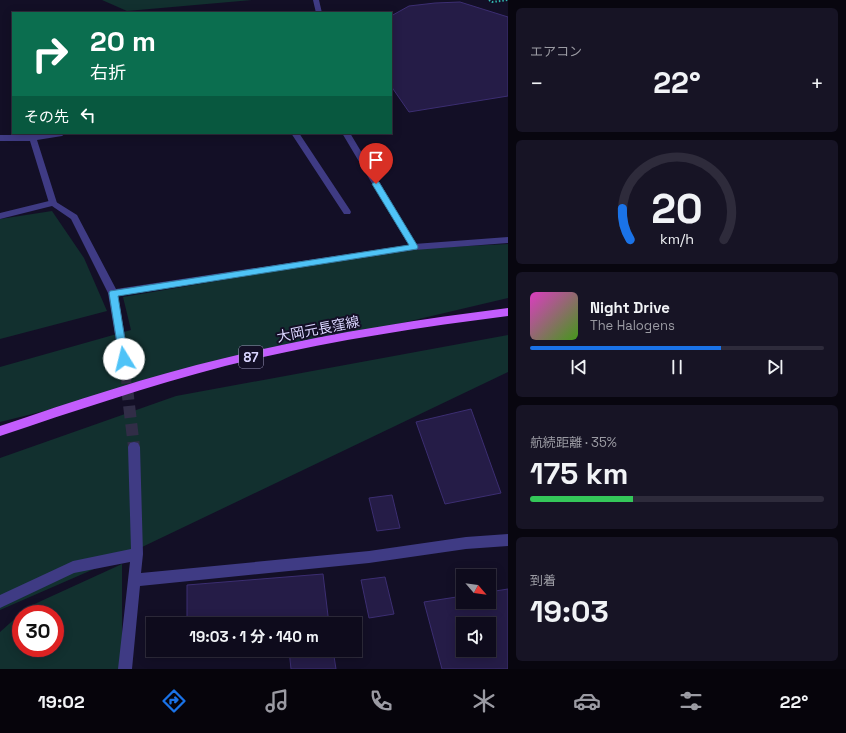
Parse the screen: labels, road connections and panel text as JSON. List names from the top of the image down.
{
  "streets": {
    "main road": ["大岡元長窪線", "87"]
  },
  "north": "bottom right",
  "page": {
    "tile": [
      "エアコン",
      ["航続距離 · 35%", "175 km"],
      ["到着", "19:03"]
    ],
    "turn": ["20 m", "右折"],
    "heat": ["−", "22°", "+"],
    "then": "その先",
    "song": ["Night Drive", "The Halogens"],
    "limit": "30",
    "trip": "19:03 · 1 分 · 140 m",
    "tabs": ["19:02", "22°"],
    "gauge": ["20", "km/h"]
  }
}
